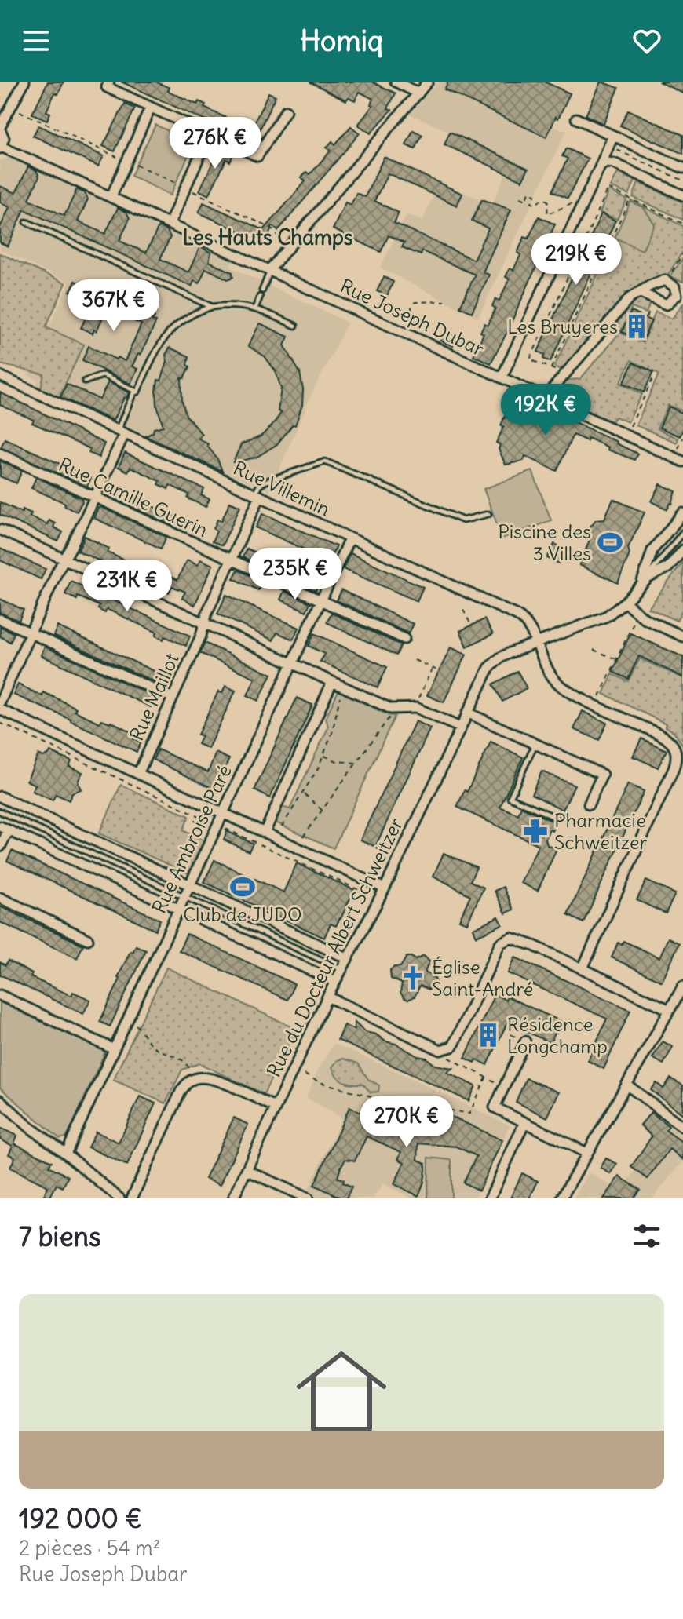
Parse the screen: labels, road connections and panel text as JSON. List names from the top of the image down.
{
  "streets": {
    "street": [
      "Rue Joseph Dubar",
      "Rue Villemin",
      "Rue Camille Guerin",
      "Rue Maillot",
      "Rue Ambroise Paré",
      "Rue du Docteur Albert Schweitzer"
    ]
  },
  "crossings": [
    ["Rue Villemin", "Rue Maillot"],
    ["Rue Villemin", "Rue Ambroise Paré"],
    ["Rue Villemin", "Rue du Docteur Albert Schweitzer"],
    ["Rue Camille Guerin", "Rue Maillot"],
    ["Rue Camille Guerin", "Rue Ambroise Paré"]
  ],
  "districts": ["Les Hauts Champs"],
  "places": {
    "building": ["Les Bruyeres", "Résidence Longchamp"],
    "sports": ["Piscine des 3 Villes", "Club de JUDO"],
    "pharmacy": ["Pharmacie Schweitzer"],
    "church": ["Église Saint-André"]
  },
  "page": {
    "header": "Homiq",
    "price": [
      "276K €",
      "219K €",
      "367K €",
      "192K €",
      "235K €",
      "231K €",
      "270K €"
    ],
    "heading": "7 biens",
    "list": [
      {
        "name": "192 000 €",
        "note": "2 pièces · 54 m² · Rue Joseph Dubar"
      }
    ]
  }
}
